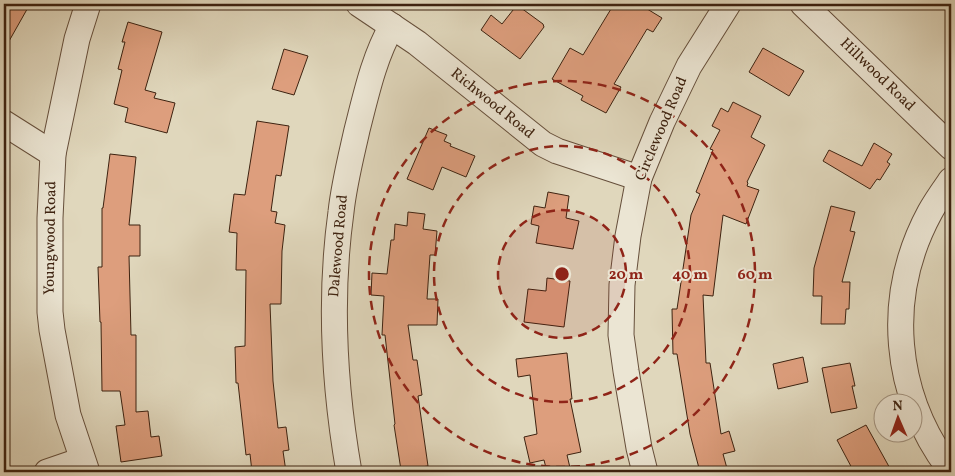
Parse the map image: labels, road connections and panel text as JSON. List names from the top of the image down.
{
  "streets": {
    "street": [
      "Hillwood Road",
      "Richwood Road",
      "Circlewood Road",
      "Youngwood Road",
      "Dalewood Road"
    ]
  },
  "crossings": [
    ["Richwood Road", "Circlewood Road"],
    ["Richwood Road", "Dalewood Road"]
  ],
  "north": "top",
  "rings": ["20 m", "40 m", "60 m"]
}
